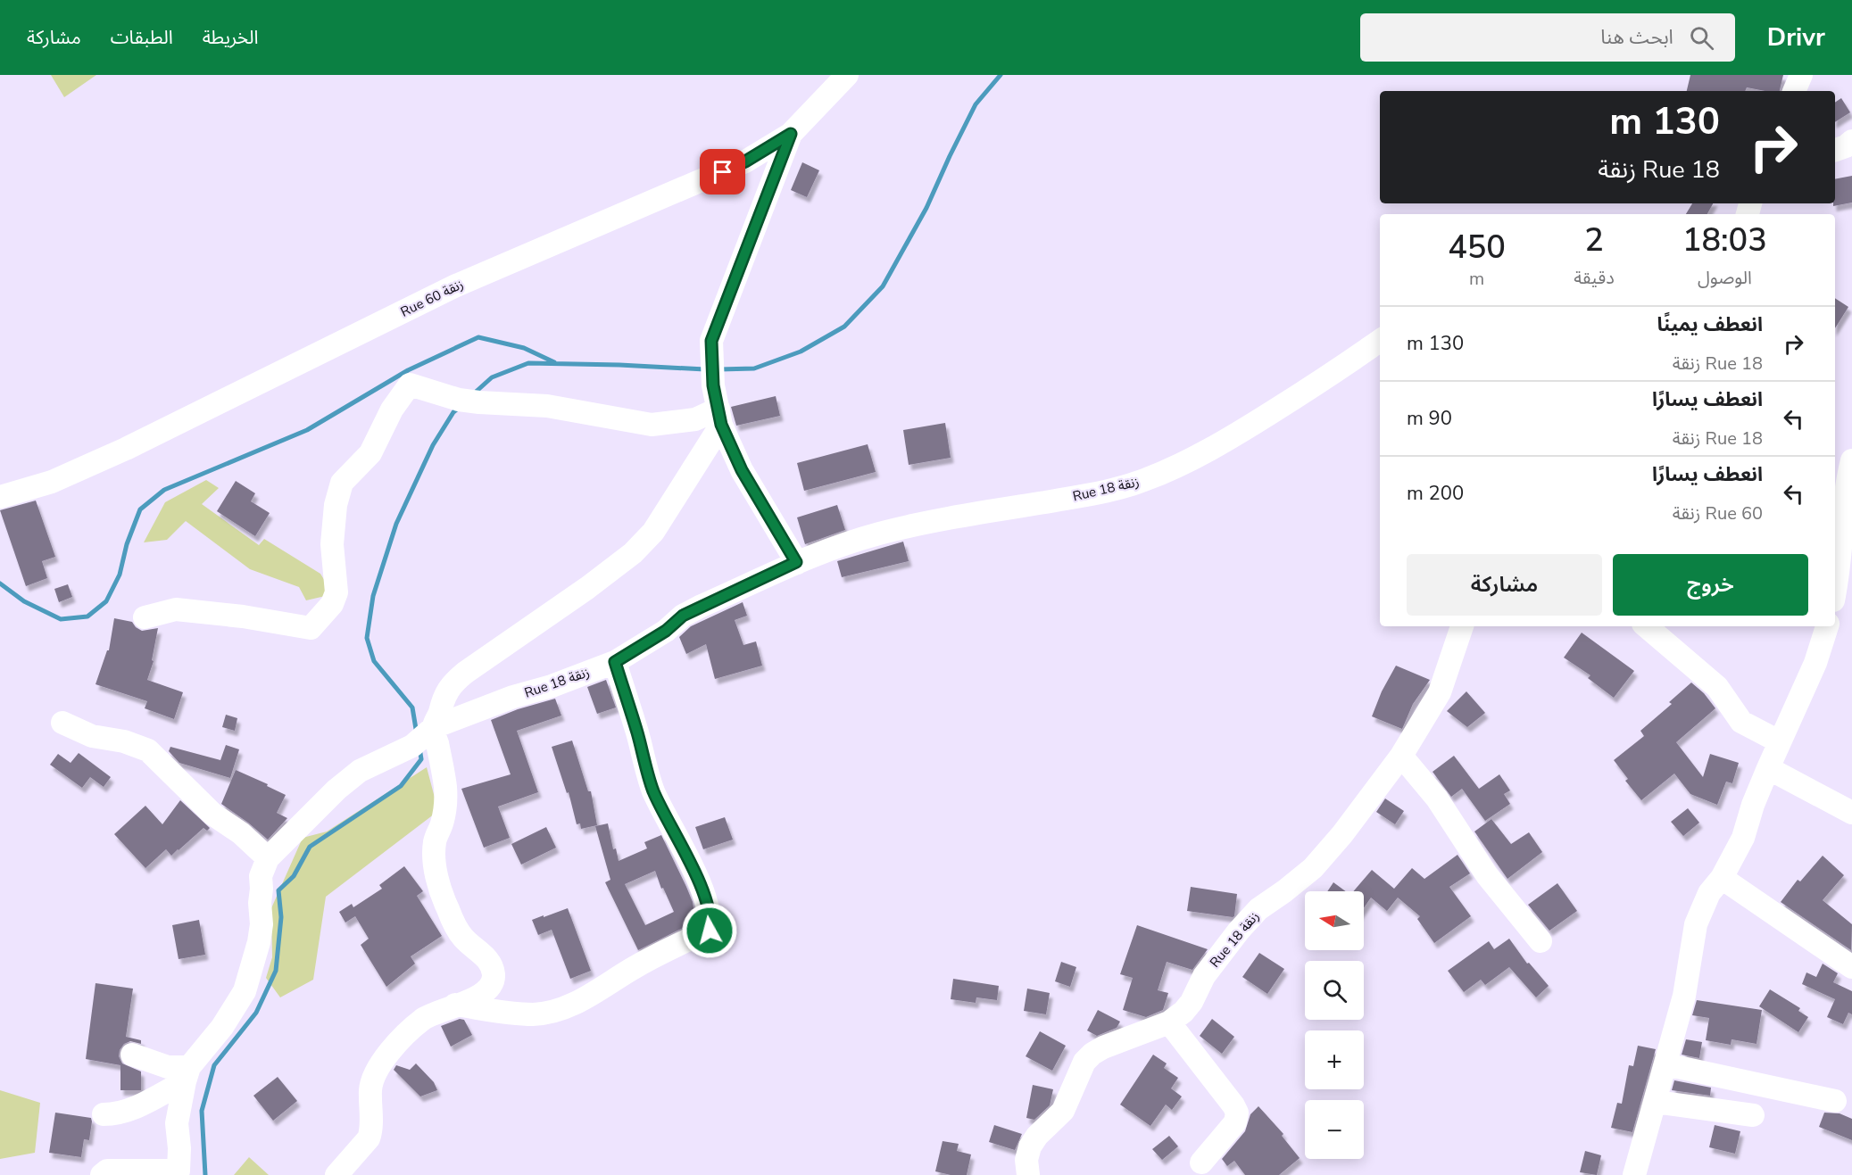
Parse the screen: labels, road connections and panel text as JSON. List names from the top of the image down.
{
  "streets": {
    "street": ["Rue 60 زنقة", "Rue 18 زنقة"]
  },
  "north": "left",
  "page": {
    "header": "Drivr",
    "search": "ابحث هنا",
    "nav": ["الخريطة", "الطبقات", "مشاركة"],
    "turn": ["130 m", "Rue 18 زنقة"],
    "eta": [
      "18:03",
      "الوصول",
      "2",
      "دقيقة",
      "450",
      "m"
    ],
    "list": [
      {
        "name": "انعطف يمينًا",
        "note": "Rue 18 زنقة",
        "value": "130 m"
      },
      {
        "name": "انعطف يسارًا",
        "note": "Rue 18 زنقة",
        "value": "90 m"
      },
      {
        "name": "انعطف يسارًا",
        "note": "Rue 60 زنقة",
        "value": "200 m"
      }
    ],
    "buttons": ["خروج", "مشاركة"],
    "map_buttons": ["+", "−"]
  }
}
